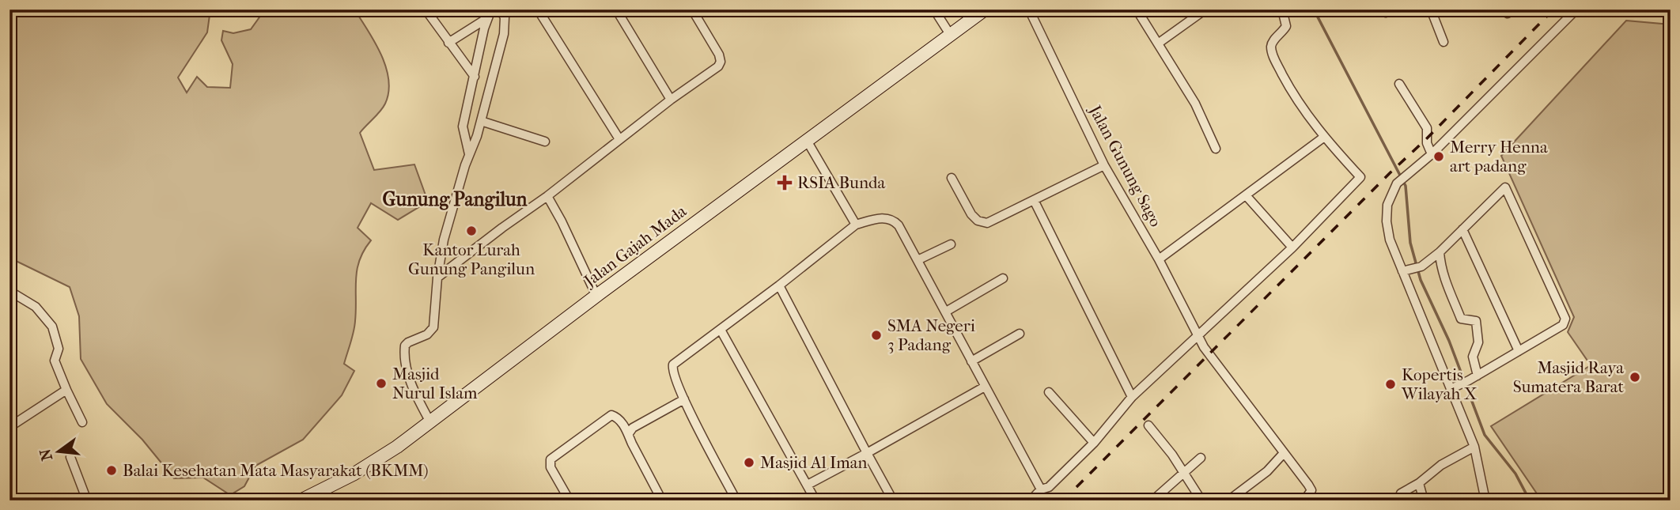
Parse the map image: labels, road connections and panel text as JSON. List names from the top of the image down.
{
  "streets": {
    "main road": ["Jalan Gajah Mada"],
    "street": ["Jalan Gunung Sago"]
  },
  "districts": ["Gunung Pangilun"],
  "places": {
    "other": [
      "Merry Henna art padang",
      "Kantor Lurah Gunung Pangilun",
      "SMA Negeri 3 Padang",
      "Masjid Raya Sumatera Barat",
      "Masjid Nurul Islam",
      "Kopertis Wilayah X",
      "Masjid Al Iman",
      "Balai Kesehatan Mata Masyarakat (BKMM)"
    ],
    "health": ["RSIA Bunda"]
  },
  "north": "left"
}
